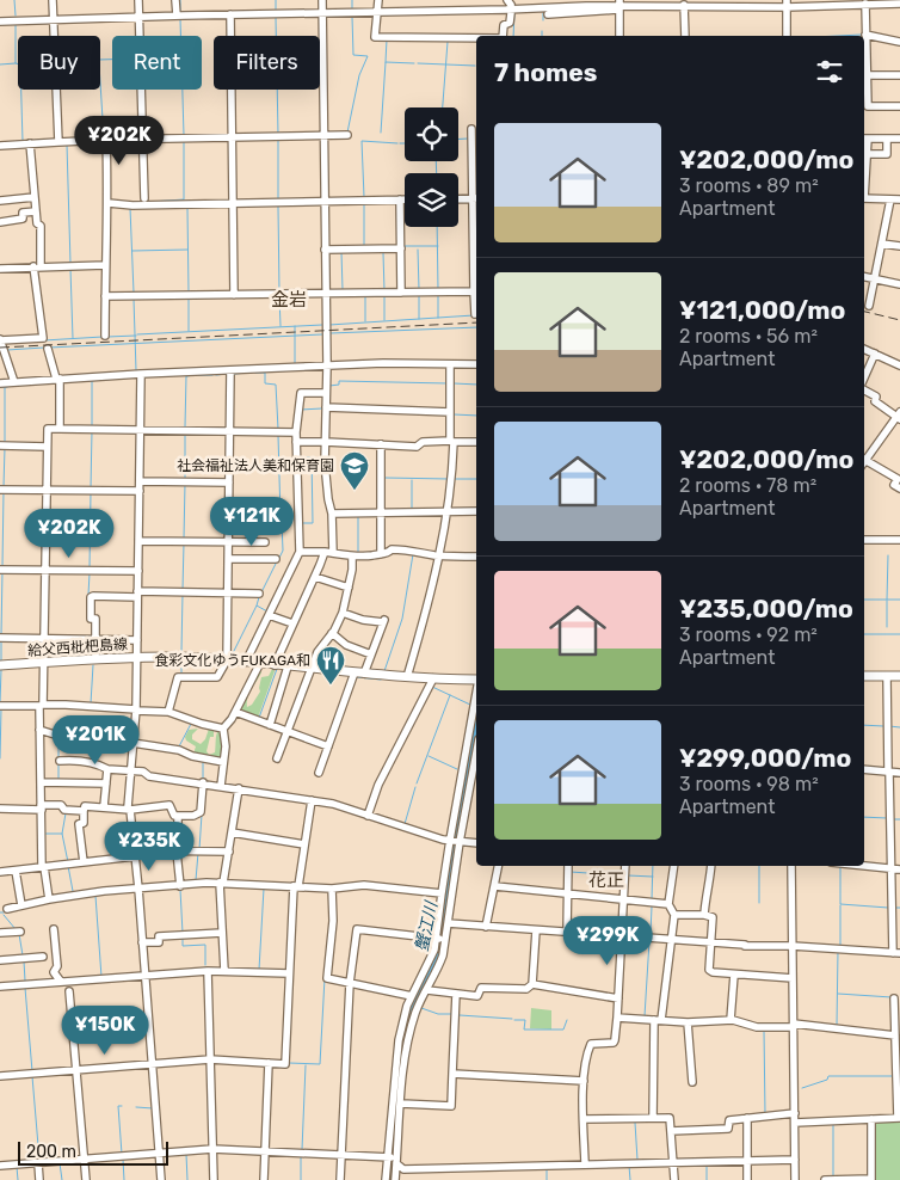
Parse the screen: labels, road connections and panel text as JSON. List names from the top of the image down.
{
  "streets": {
    "main road": ["給父西枇杷島線"]
  },
  "districts": ["金岩", "花正"],
  "water": ["蟹江川"],
  "places": {
    "school or university": ["社会福祉法人美和保育園"],
    "restaurant": ["食彩文化ゆうFUKAGA和"]
  },
  "scale_bar": "200 m",
  "page": {
    "chip": ["Buy", "Rent", "Filters"],
    "heading": "7 homes",
    "list": [
      {
        "name": "¥202,000/mo",
        "note": "3 rooms · 89 m² · Apartment"
      },
      {
        "name": "¥121,000/mo",
        "note": "2 rooms · 56 m² · Apartment"
      },
      {
        "name": "¥202,000/mo",
        "note": "2 rooms · 78 m² · Apartment"
      },
      {
        "name": "¥235,000/mo",
        "note": "3 rooms · 92 m² · Apartment"
      },
      {
        "name": "¥299,000/mo",
        "note": "3 rooms · 98 m² · Apartment"
      }
    ],
    "price": [
      "¥202K",
      "¥121K",
      "¥202K",
      "¥201K",
      "¥235K",
      "¥299K",
      "¥150K"
    ],
    "scale": "200 m"
  }
}
